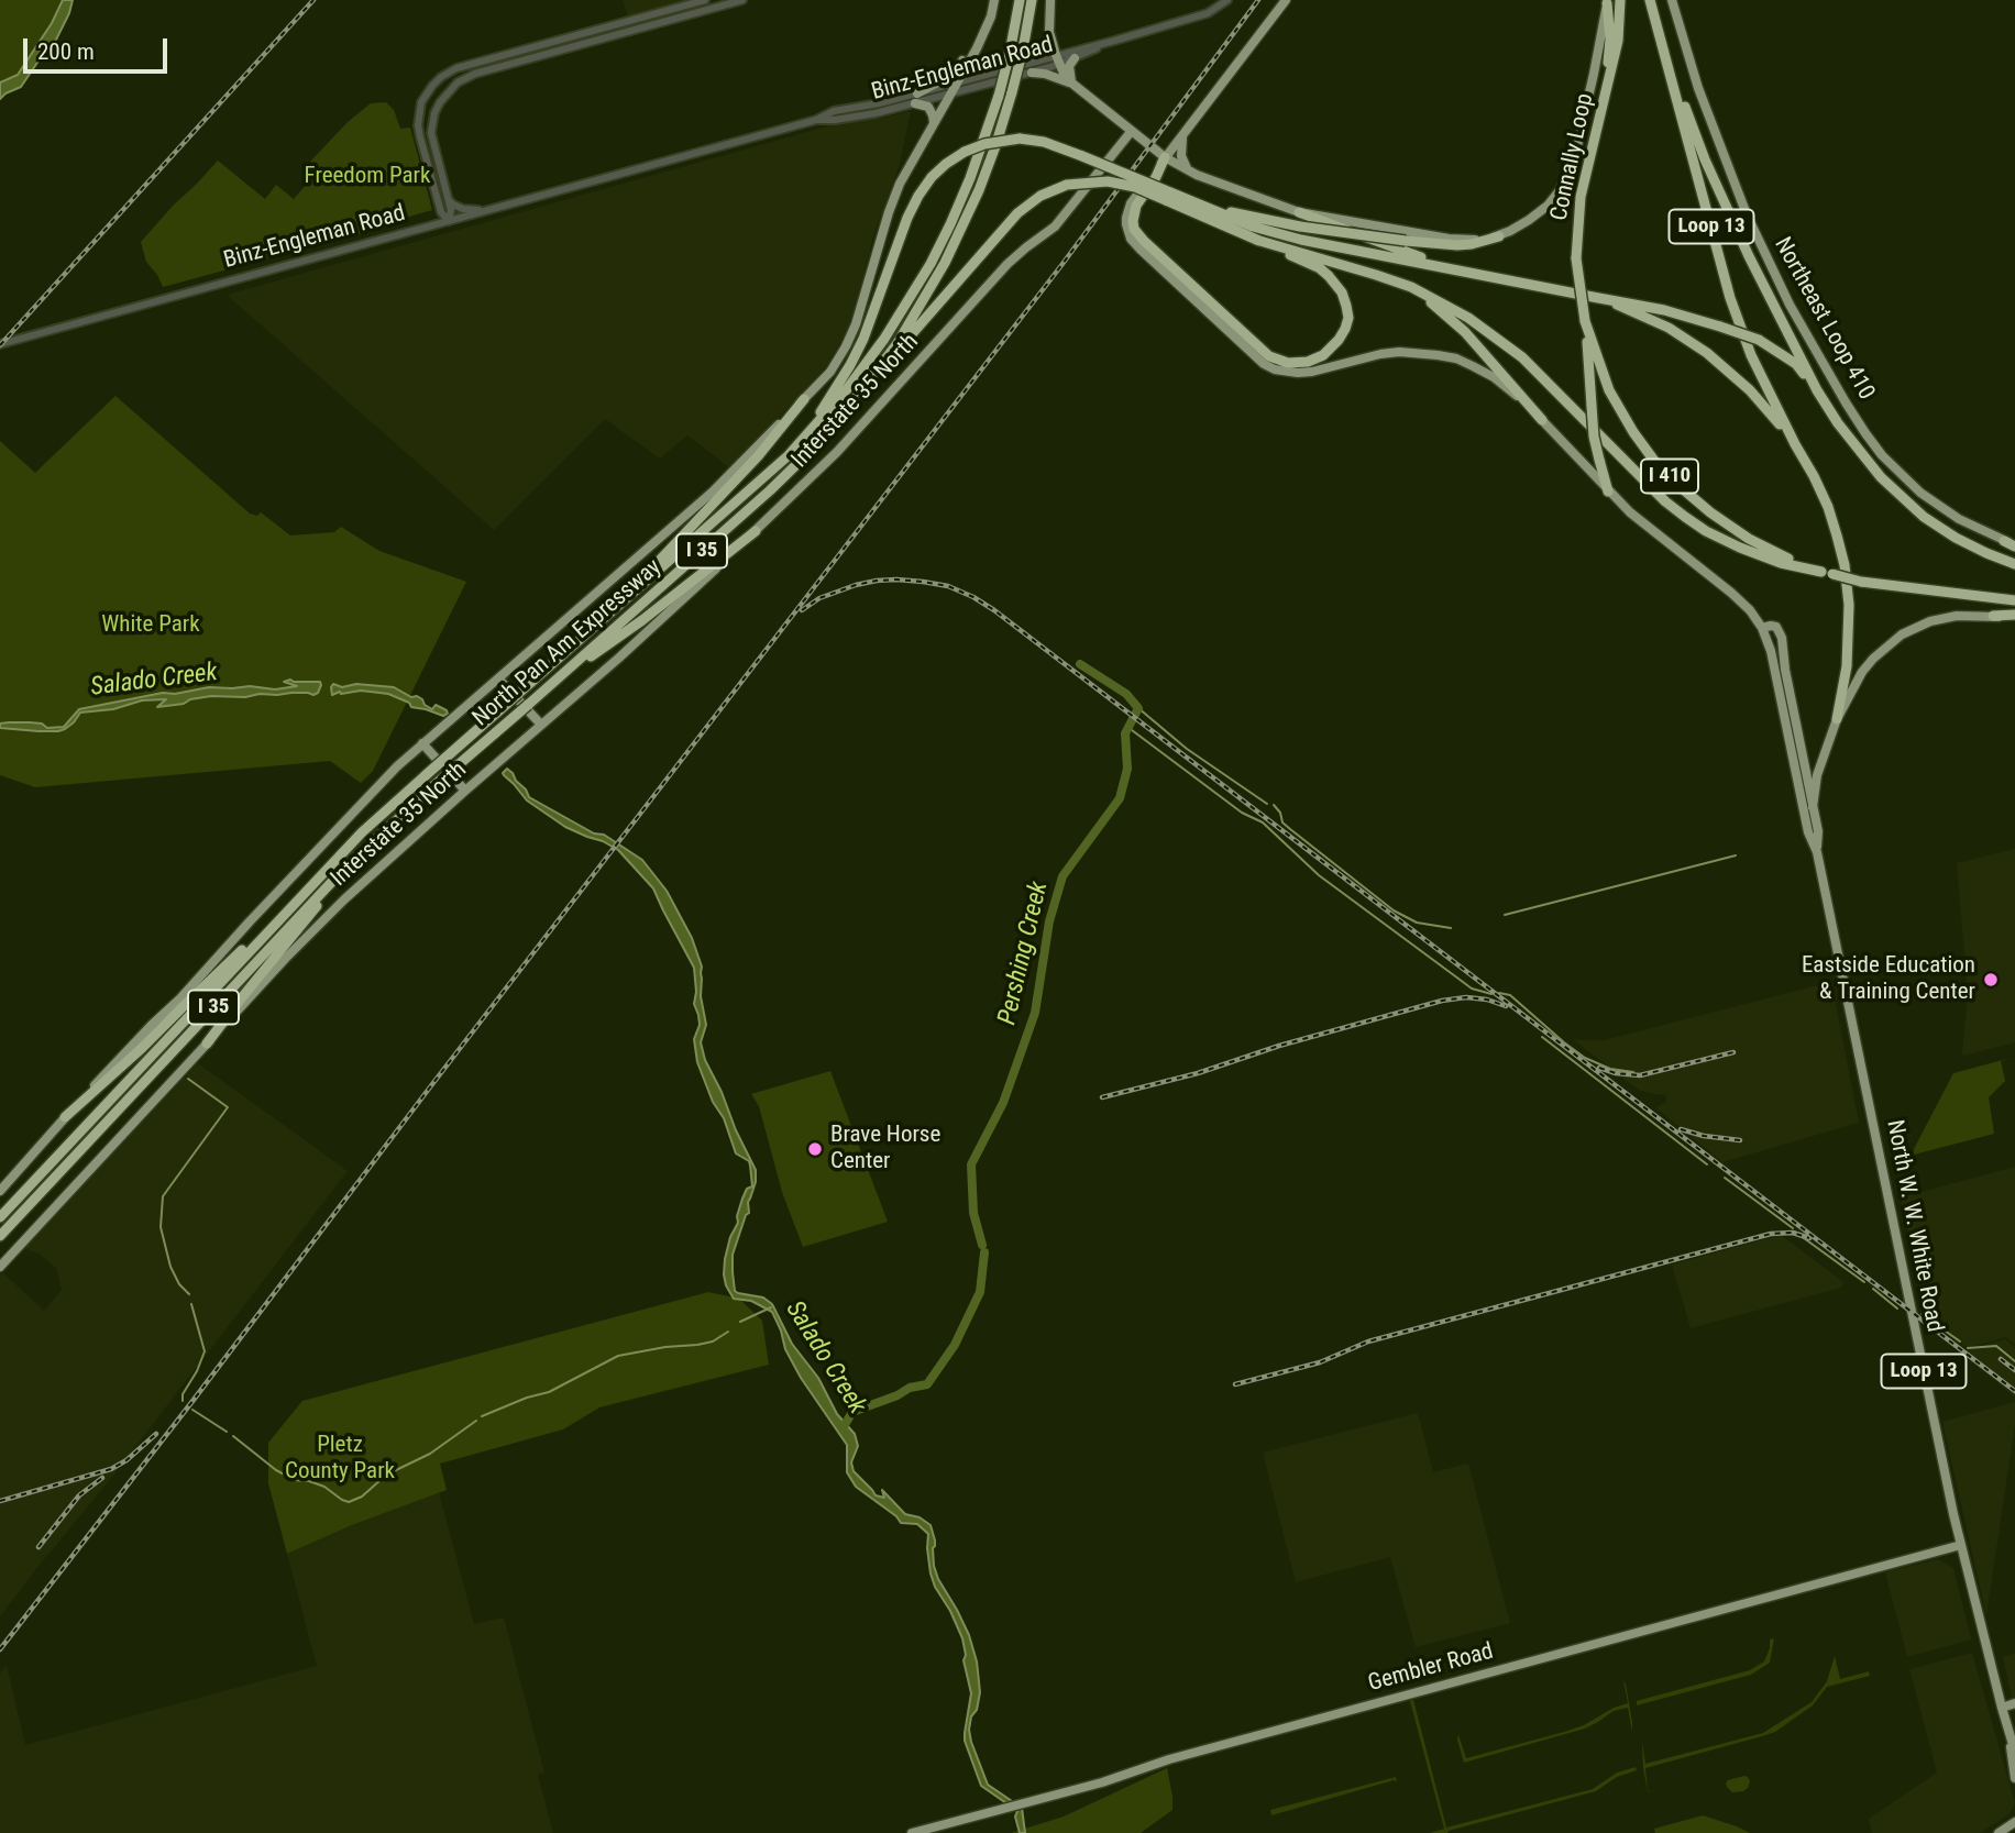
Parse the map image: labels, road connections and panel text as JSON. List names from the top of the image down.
{
  "streets": {
    "highway": [
      "Connally Loop",
      "Loop 13",
      "I 410",
      "I 35",
      "North Pan Am Expressway"
    ],
    "main road": [
      "Northeast Loop 410",
      "Interstate 35 North",
      "North W. W. White Road",
      "Gembler Road"
    ],
    "street": ["Binz-Engleman Road"]
  },
  "crossings": [
    ["Binz-Engleman Road", "Interstate 35 North"],
    ["Loop 13", "North W. W. White Road"],
    ["North W. W. White Road", "Gembler Road"]
  ],
  "water": ["Salado Creek", "Pershing Creek"],
  "parks": ["Freedom Park", "White Park", "Pletz County Park"],
  "places": ["Eastside Education & Training Center", "Brave Horse Center"],
  "scale_bar": "200 m"
}
